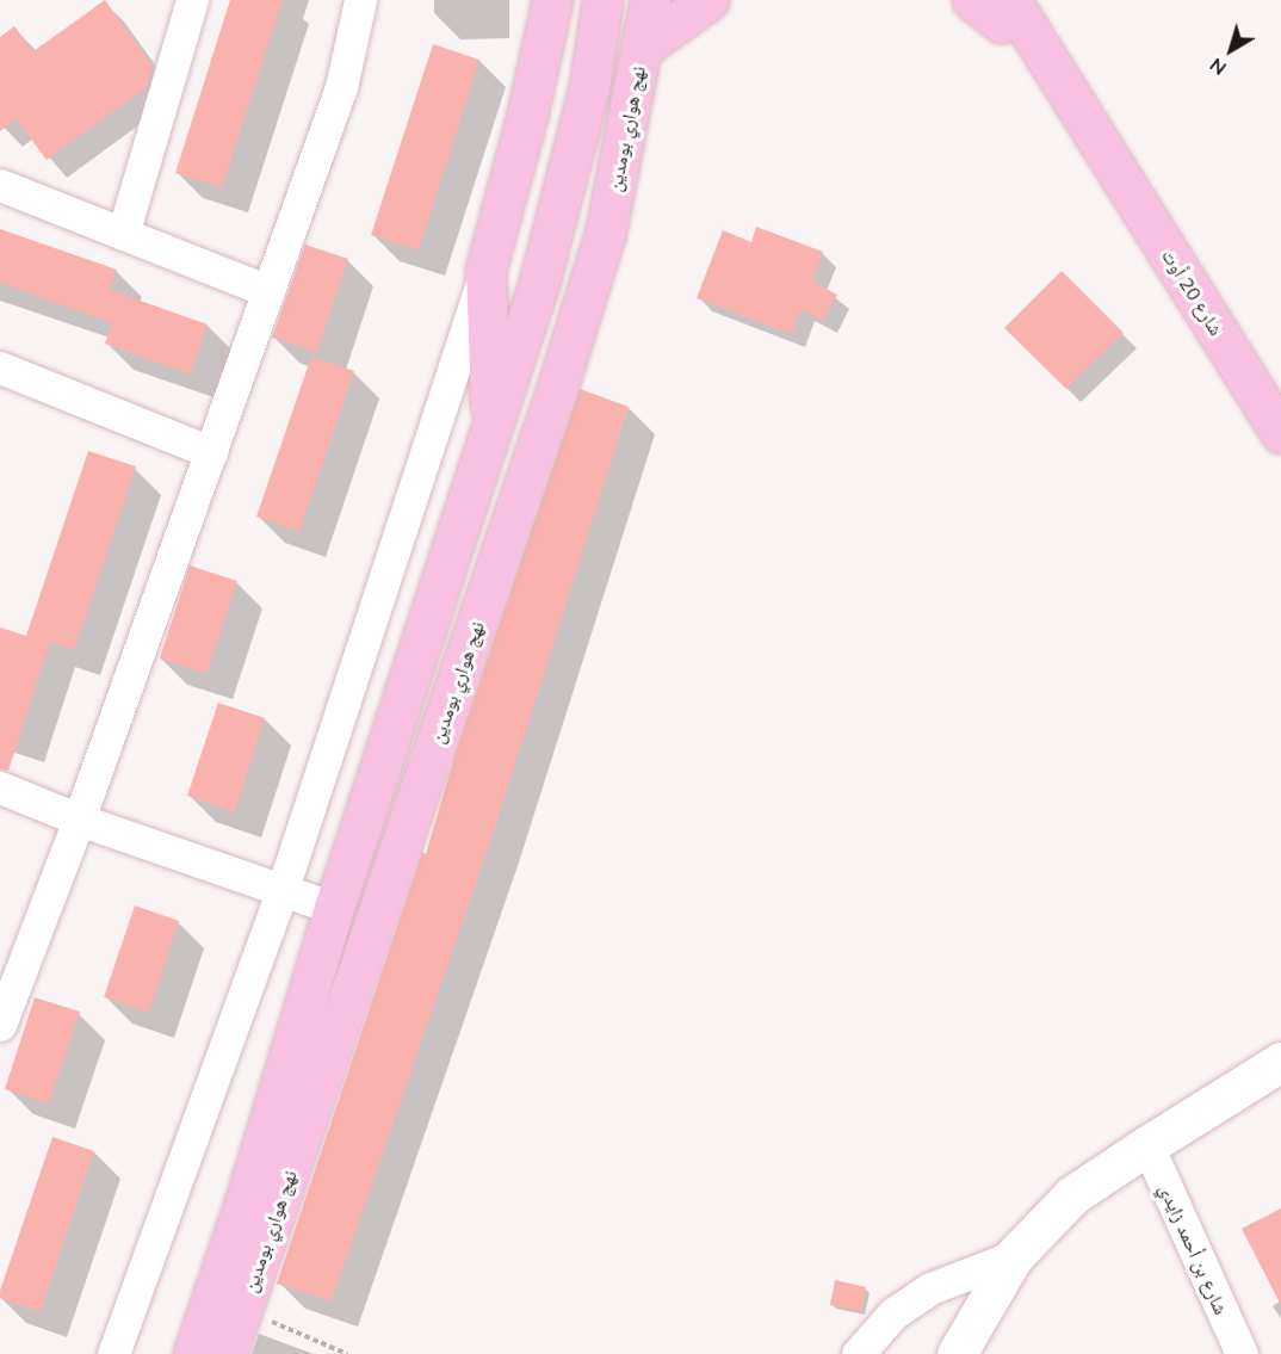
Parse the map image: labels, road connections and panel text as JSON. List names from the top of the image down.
{
  "streets": {
    "main road": ["نهج هواري بومدين", "شارع 20 أوت"],
    "street": ["شارع بن أحمد زايدي"]
  },
  "north": "bottom left"
}
